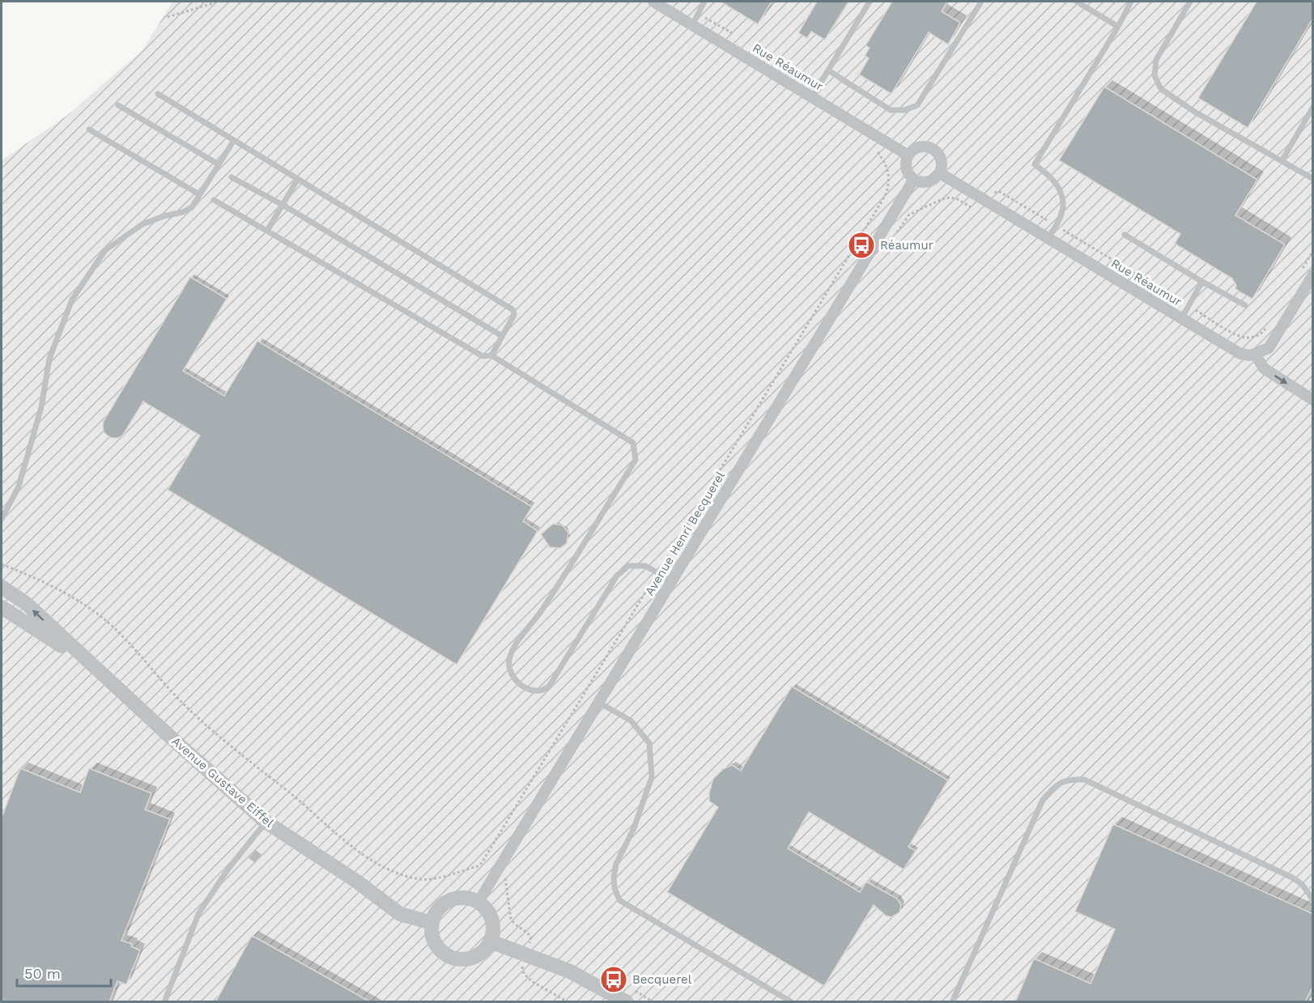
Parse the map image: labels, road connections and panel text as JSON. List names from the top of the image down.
{
  "streets": {
    "street": ["Rue Réaumur", "Avenue Henri Becquerel", "Avenue Gustave Eiffel"]
  },
  "crossings": [
    ["Rue Réaumur", "Avenue Henri Becquerel"],
    ["Avenue Henri Becquerel", "Avenue Gustave Eiffel"]
  ],
  "places": {
    "bus stop": ["Réaumur", "Becquerel"]
  },
  "scale_bar": "50 m"
}
